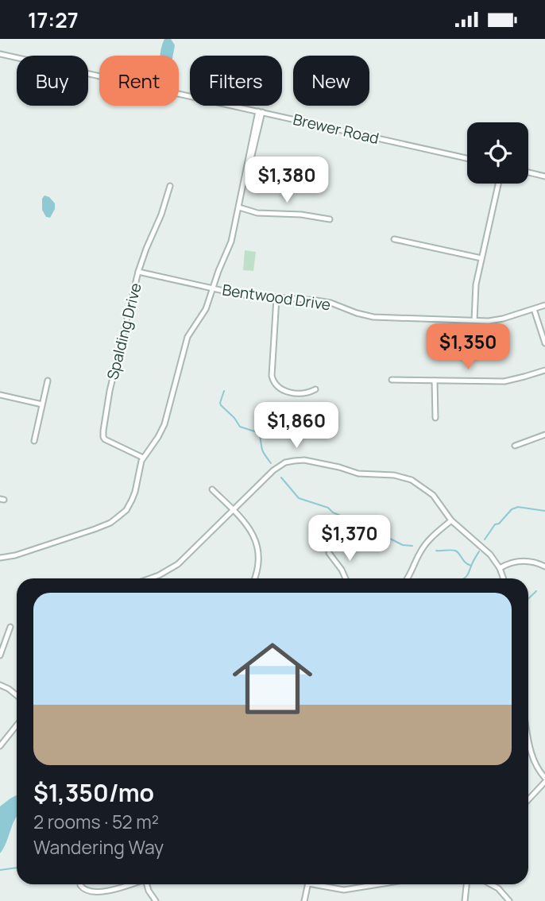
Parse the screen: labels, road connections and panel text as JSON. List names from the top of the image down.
{
  "streets": {
    "street": ["Brewer Road", "Bentwood Drive", "Spalding Drive"]
  },
  "crossings": [
    ["Bentwood Drive", "Spalding Drive"]
  ],
  "page": {
    "status": "17:27",
    "chip": [
      "Buy",
      "Rent",
      "Filters",
      "New"
    ],
    "price": [
      "$1,380",
      "$1,350",
      "$1,860",
      "$1,370"
    ],
    "list": [
      {
        "name": "$1,350/mo",
        "note": "2 rooms · 52 m² · Wandering Way"
      }
    ]
  }
}
